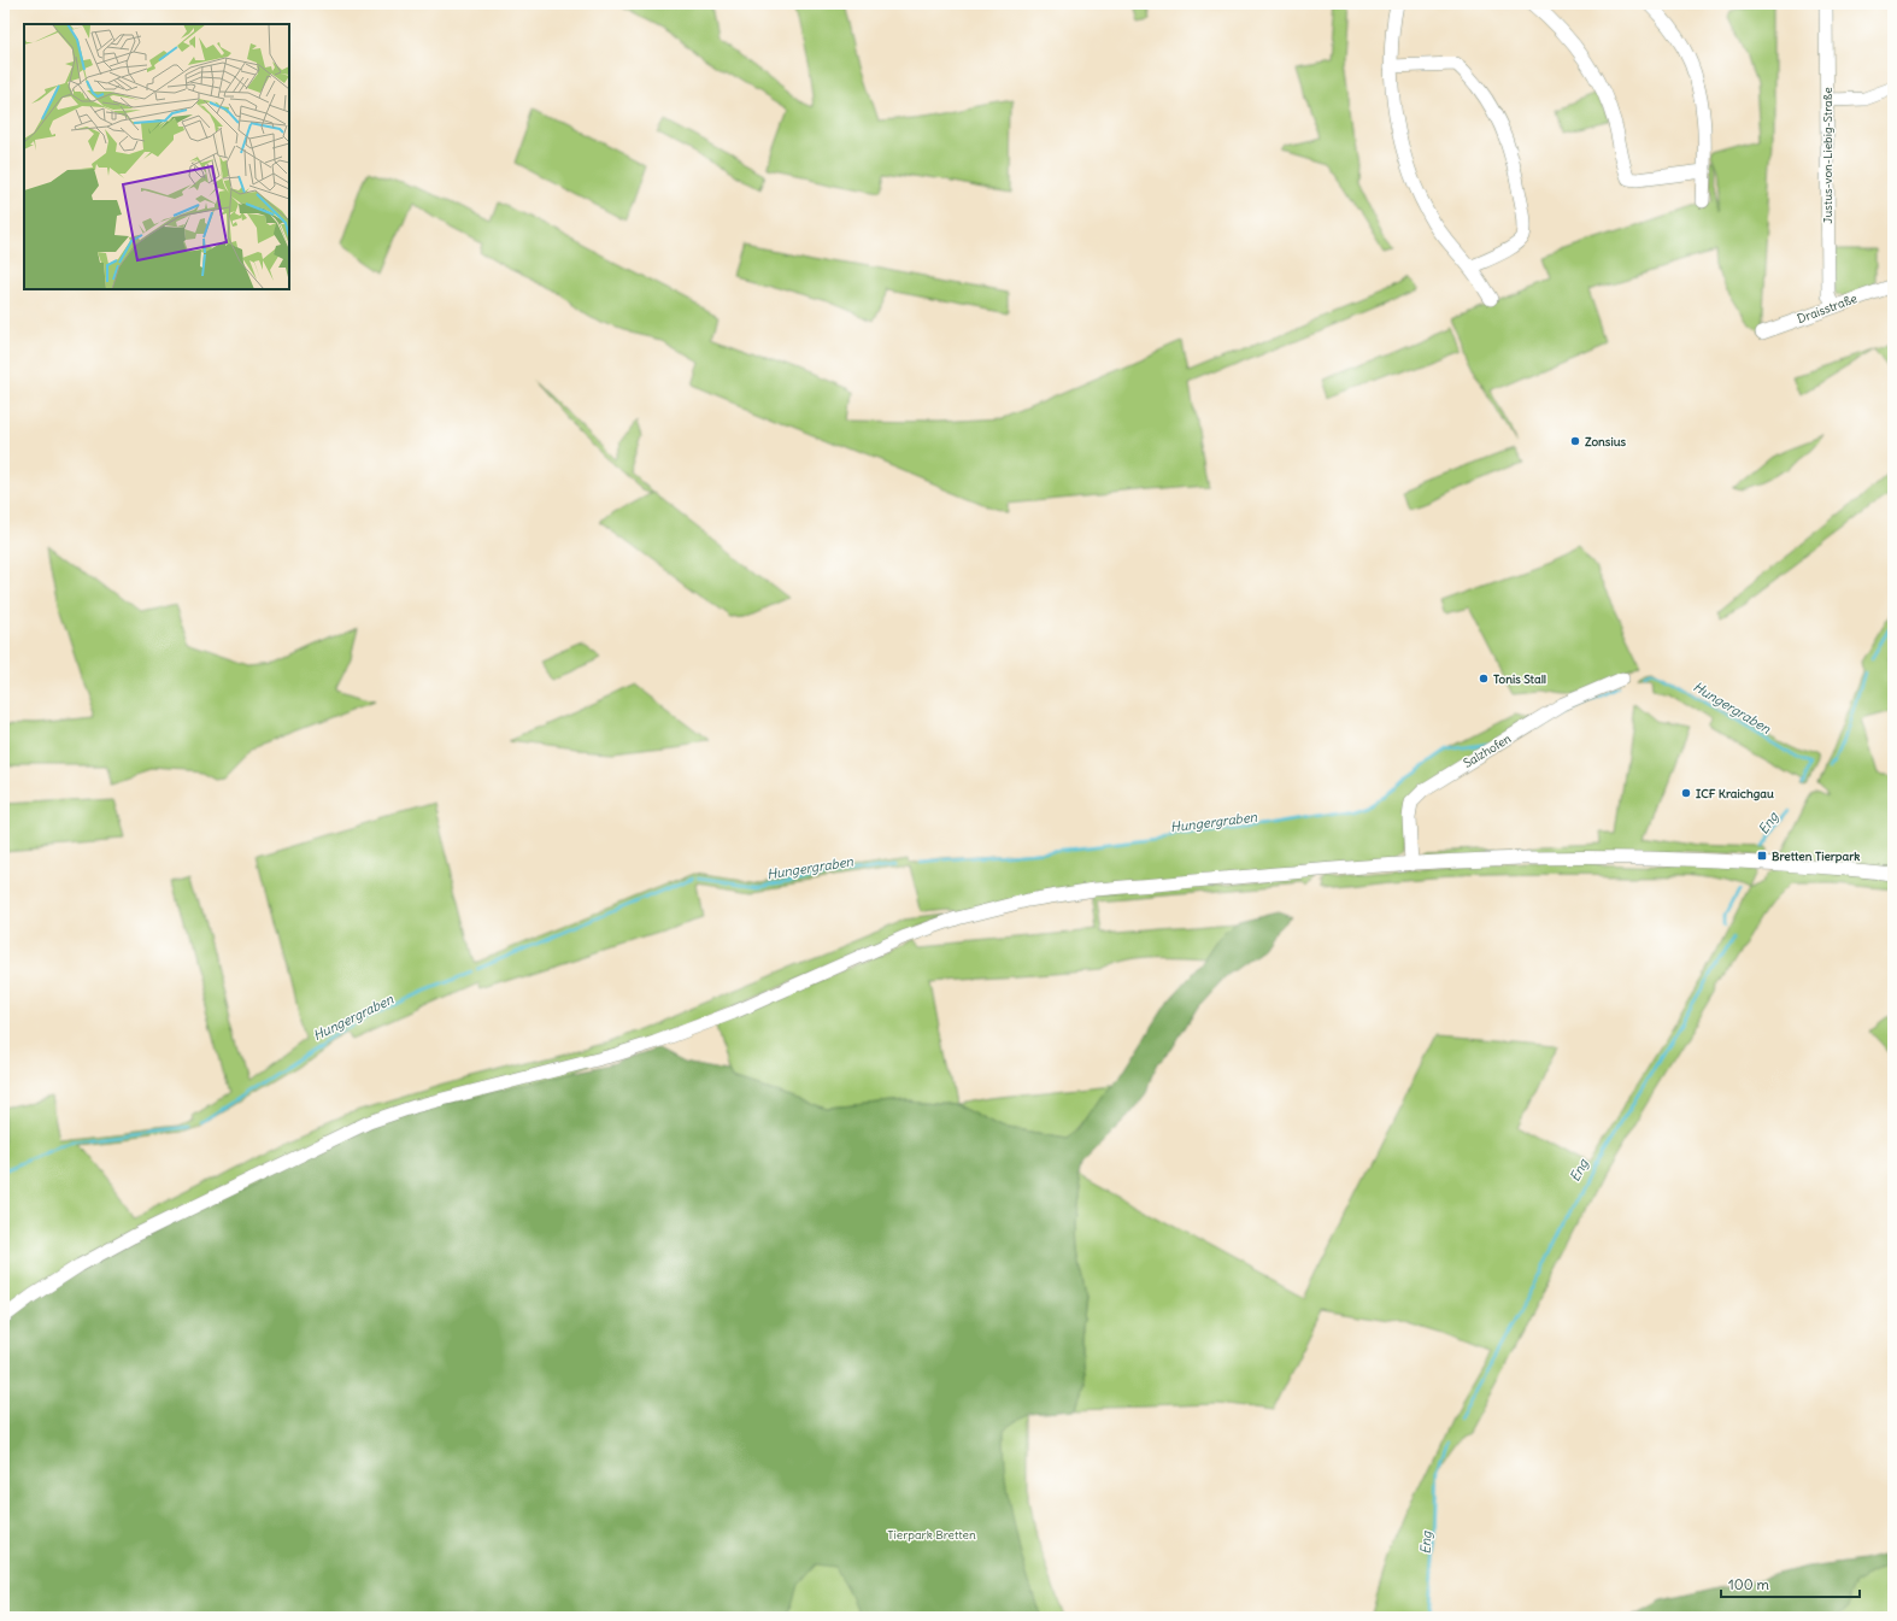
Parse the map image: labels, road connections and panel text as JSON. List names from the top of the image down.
{
  "streets": {
    "street": ["Justus-von-Liebig-Straße", "Draisstraße", "Salzhofen"]
  },
  "crossings": [
    ["Justus-von-Liebig-Straße", "Draisstraße"]
  ],
  "water": ["Hungergraben", "Eng"],
  "parks": ["Tierpark Bretten"],
  "places": {
    "other": ["Zonsius", "Tonis Stall", "ICF Kraichgau"],
    "transit": ["Bretten Tierpark"]
  },
  "scale_bar": "100 m"
}
